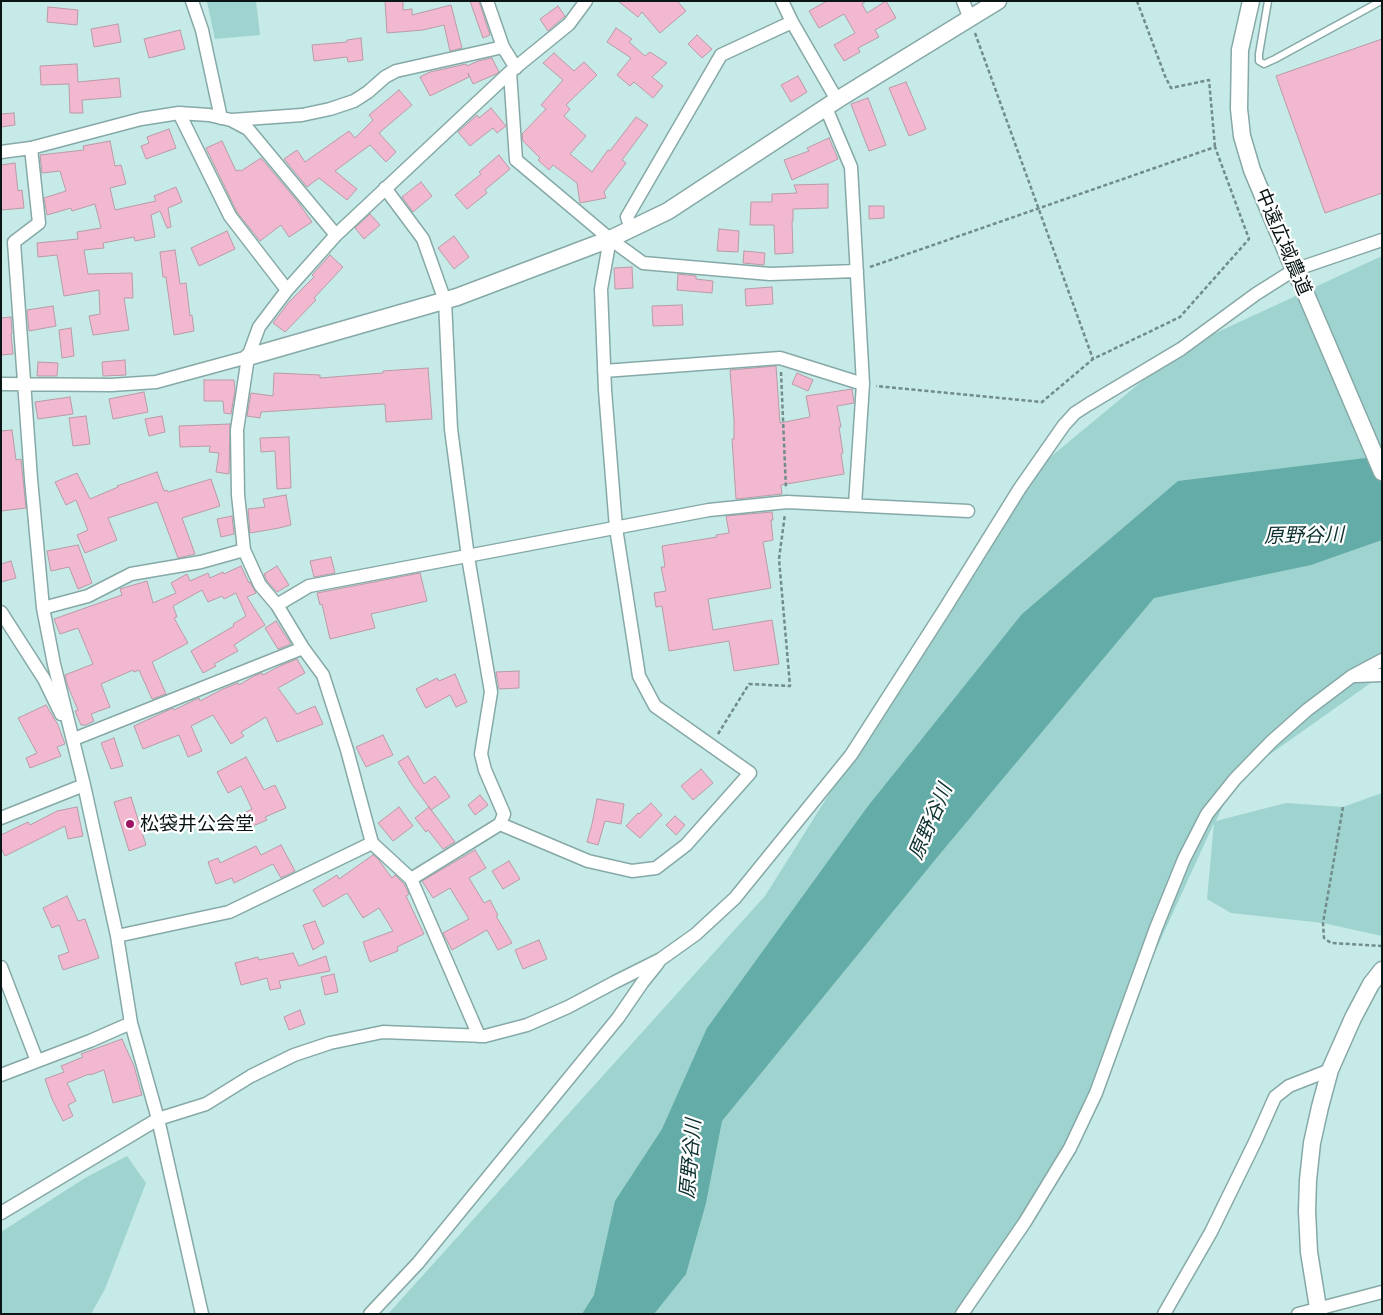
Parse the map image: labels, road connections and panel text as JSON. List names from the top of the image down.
{
  "streets": {
    "street": ["中遠広域農道"]
  },
  "water": ["原野谷川"],
  "places": ["松袋井公会堂"]
}
